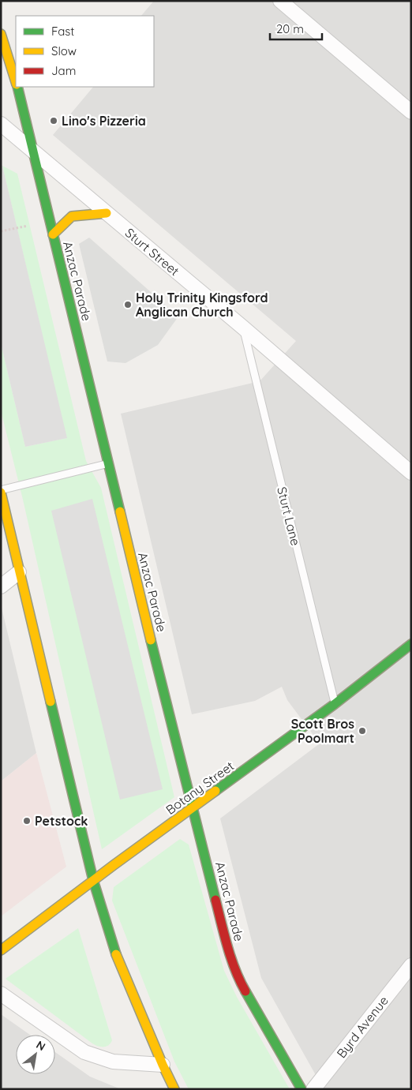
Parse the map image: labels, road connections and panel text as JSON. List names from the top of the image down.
{
  "streets": {
    "main road": ["Anzac Parade", "Botany Street"],
    "street": ["Sturt Street", "Byrd Avenue"],
    "lane": ["Sturt Lane"]
  },
  "crossings": [
    ["Sturt Street", "Anzac Parade"],
    ["Sturt Street", "Sturt Lane"],
    ["Anzac Parade", "Botany Street"],
    ["Sturt Lane", "Botany Street"]
  ],
  "places": [
    "Lino's Pizzeria",
    "Holy Trinity Kingsford Anglican Church",
    "Scott Bros Poolmart",
    "Petstock"
  ],
  "legend": ["Fast", "Slow", "Jam"],
  "scale_bar": "20 m",
  "north": "top right"
}
